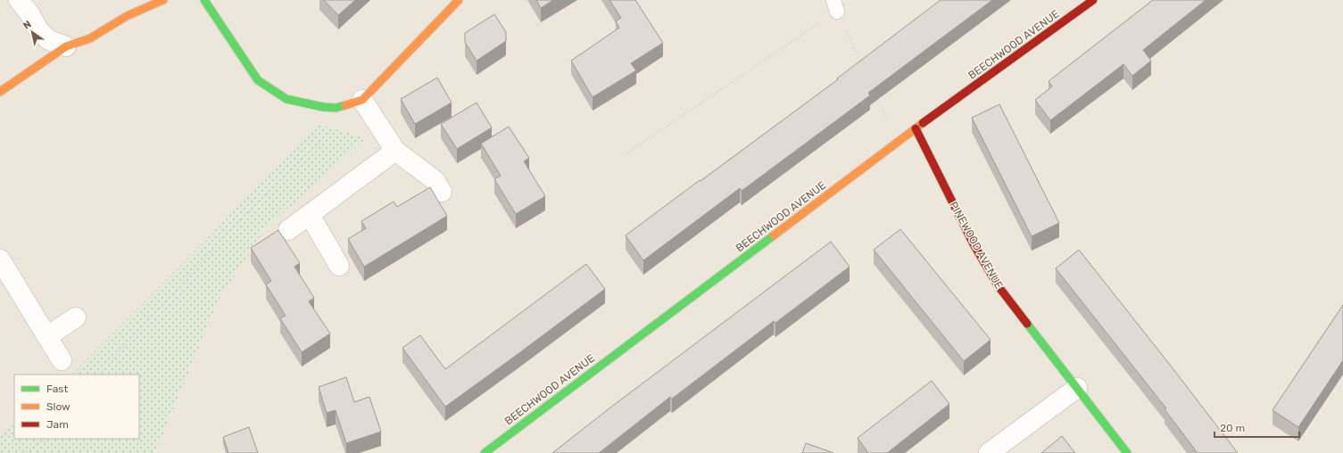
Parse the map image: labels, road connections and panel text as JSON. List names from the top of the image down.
{
  "streets": {
    "street": ["BEECHWOOD AVENUE", "PINEWOOD AVENUE"]
  },
  "crossings": [
    ["BEECHWOOD AVENUE", "PINEWOOD AVENUE"]
  ],
  "legend": ["Fast", "Slow", "Jam"],
  "scale_bar": "20 m",
  "north": "top left"
}
